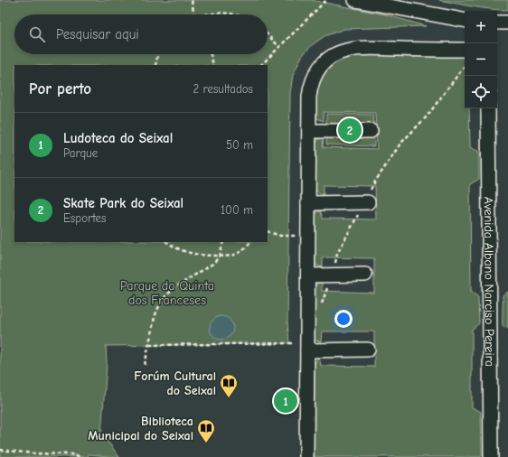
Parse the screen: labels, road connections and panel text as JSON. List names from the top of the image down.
{
  "streets": {
    "street": ["Avenida Albano Narciso Pereira"]
  },
  "parks": ["Parque da Quinta dos Franceses"],
  "places": {
    "library": ["Forúm Cultural do Seixal", "Biblioteca Municipal do Seixal"]
  },
  "page": {
    "map_buttons": ["+", "−"],
    "search": "Pesquisar aqui",
    "heading": ["Por perto", "2 resultados"],
    "list": [
      {
        "mark": "1",
        "name": "Ludoteca do Seixal",
        "note": "Parque",
        "value": "50 m"
      },
      {
        "mark": "2",
        "name": "Skate Park do Seixal",
        "note": "Esportes",
        "value": "100 m"
      }
    ],
    "pins": ["2", "1"]
  }
}
